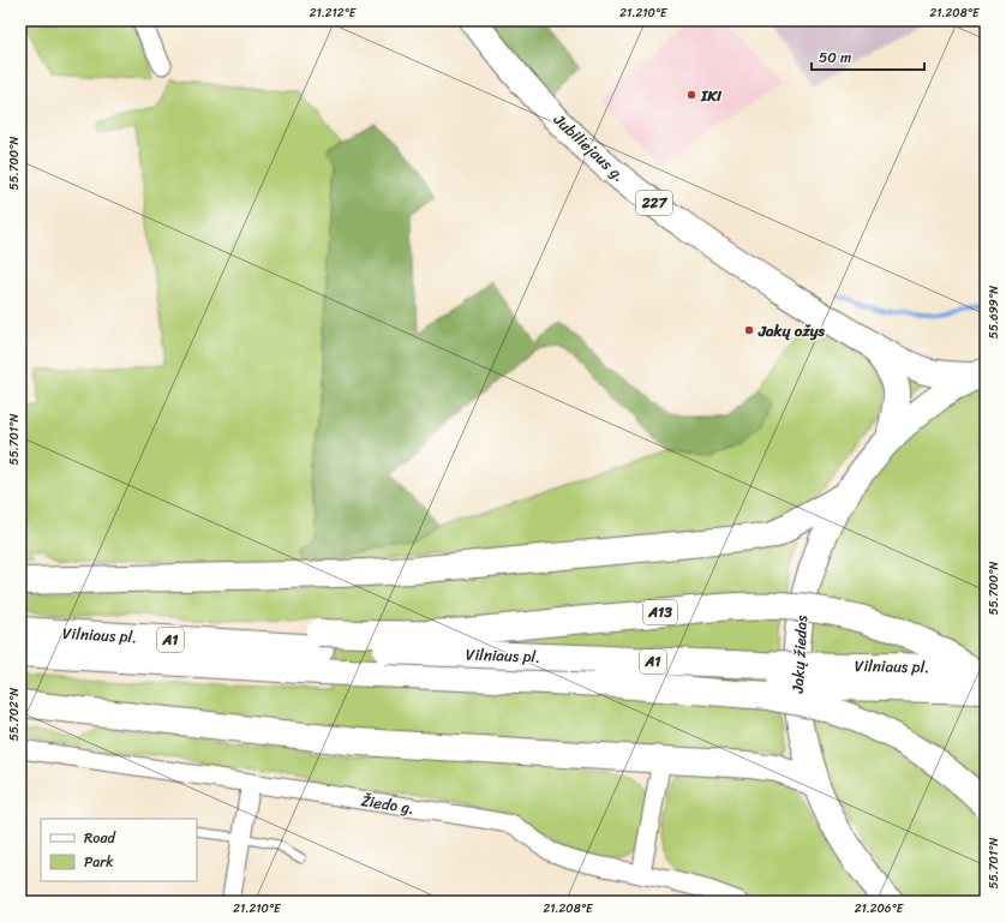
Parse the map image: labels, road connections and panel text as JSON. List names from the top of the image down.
{
  "streets": {
    "main road": [
      "Jubiliejaus g.",
      "227",
      "A13",
      "Vilniaus pl.",
      "A1",
      "Jakų žiedas"
    ],
    "street": ["Žiedo g."]
  },
  "crossings": [
    ["Jubiliejaus g.", "227"],
    ["227", "Jakų žiedas"],
    ["A13", "Vilniaus pl."]
  ],
  "places": ["IKI", "Jakų ožys"],
  "legend": ["Road", "Park"],
  "scale_bar": "50 m",
  "coordinates": [
    "21.212°E",
    "21.210°E",
    "21.208°E",
    "55.700°N",
    "55.699°N",
    "55.701°N",
    "55.702°N",
    "21.206°E"
  ]
}
